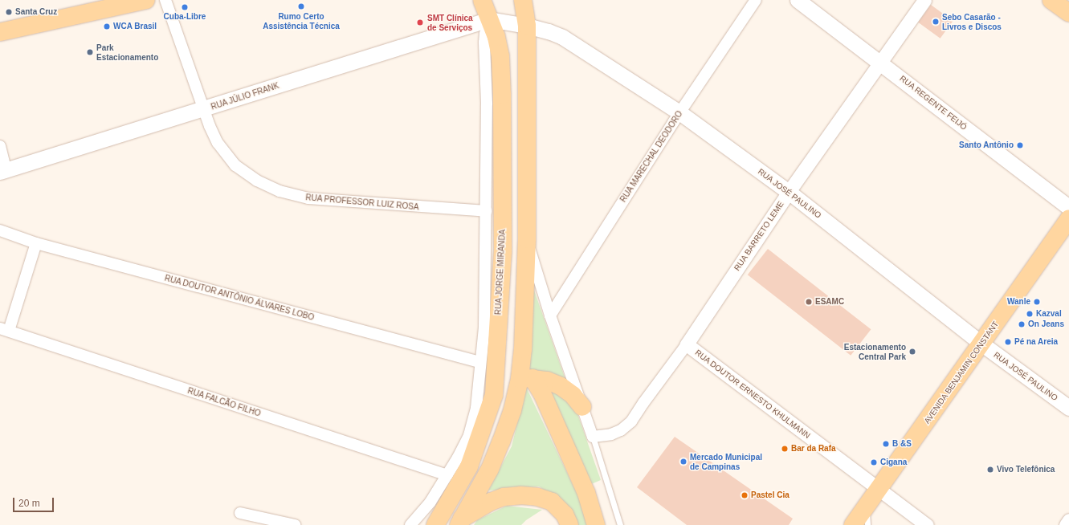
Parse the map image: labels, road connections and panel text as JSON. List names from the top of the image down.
{
  "streets": {
    "main road": [
      "RUA JÚLIO FRANK",
      "RUA REGENTE FEIJÓ",
      "RUA JOSÉ PAULINO",
      "RUA JORGE MIRANDA",
      "AVENIDA BENJAMIN CONSTANT"
    ],
    "street": [
      "RUA MARECHAL DEODORO",
      "RUA PROFESSOR LUIZ ROSA",
      "RUA BARRETO LEME",
      "RUA DOUTOR ANTÔNIO ÁLVARES LOBO",
      "RUA DOUTOR ERNESTO KHULMANN",
      "RUA FALCÃO FILHO"
    ]
  },
  "crossings": [
    ["RUA JÚLIO FRANK", "RUA JOSÉ PAULINO"],
    ["RUA JÚLIO FRANK", "RUA PROFESSOR LUIZ ROSA"],
    ["RUA JÚLIO FRANK", "RUA JORGE MIRANDA"],
    ["RUA REGENTE FEIJÓ", "RUA BARRETO LEME"],
    ["RUA MARECHAL DEODORO", "RUA JOSÉ PAULINO"],
    ["RUA JOSÉ PAULINO", "RUA BARRETO LEME"],
    ["RUA JOSÉ PAULINO", "RUA JORGE MIRANDA"],
    ["RUA JOSÉ PAULINO", "AVENIDA BENJAMIN CONSTANT"],
    ["RUA PROFESSOR LUIZ ROSA", "RUA JORGE MIRANDA"],
    ["RUA BARRETO LEME", "RUA DOUTOR ERNESTO KHULMANN"],
    ["RUA JORGE MIRANDA", "RUA DOUTOR ANTÔNIO ÁLVARES LOBO"],
    ["RUA JORGE MIRANDA", "RUA FALCÃO FILHO"],
    ["AVENIDA BENJAMIN CONSTANT", "RUA DOUTOR ERNESTO KHULMANN"]
  ],
  "places": [
    "Rumo Certo Assistência Técnica",
    "Cuba-Libre",
    "Santa Cruz",
    "Sebo Casarão - Livros e Discos",
    "SMT Clínica de Serviços",
    "WCA Brasil",
    "Park Estacionamento",
    "Santo Antônio",
    "ESAMC",
    "Wanle",
    "Kazval",
    "On Jeans",
    "Pé na Areia",
    "Estacionamento Central Park",
    "B &S",
    "Bar da Rafa",
    "Mercado Municipal de Campinas",
    "Cigana",
    "Vivo Telefônica",
    "Pastel Cia"
  ],
  "scale_bar": "20 m"
}
